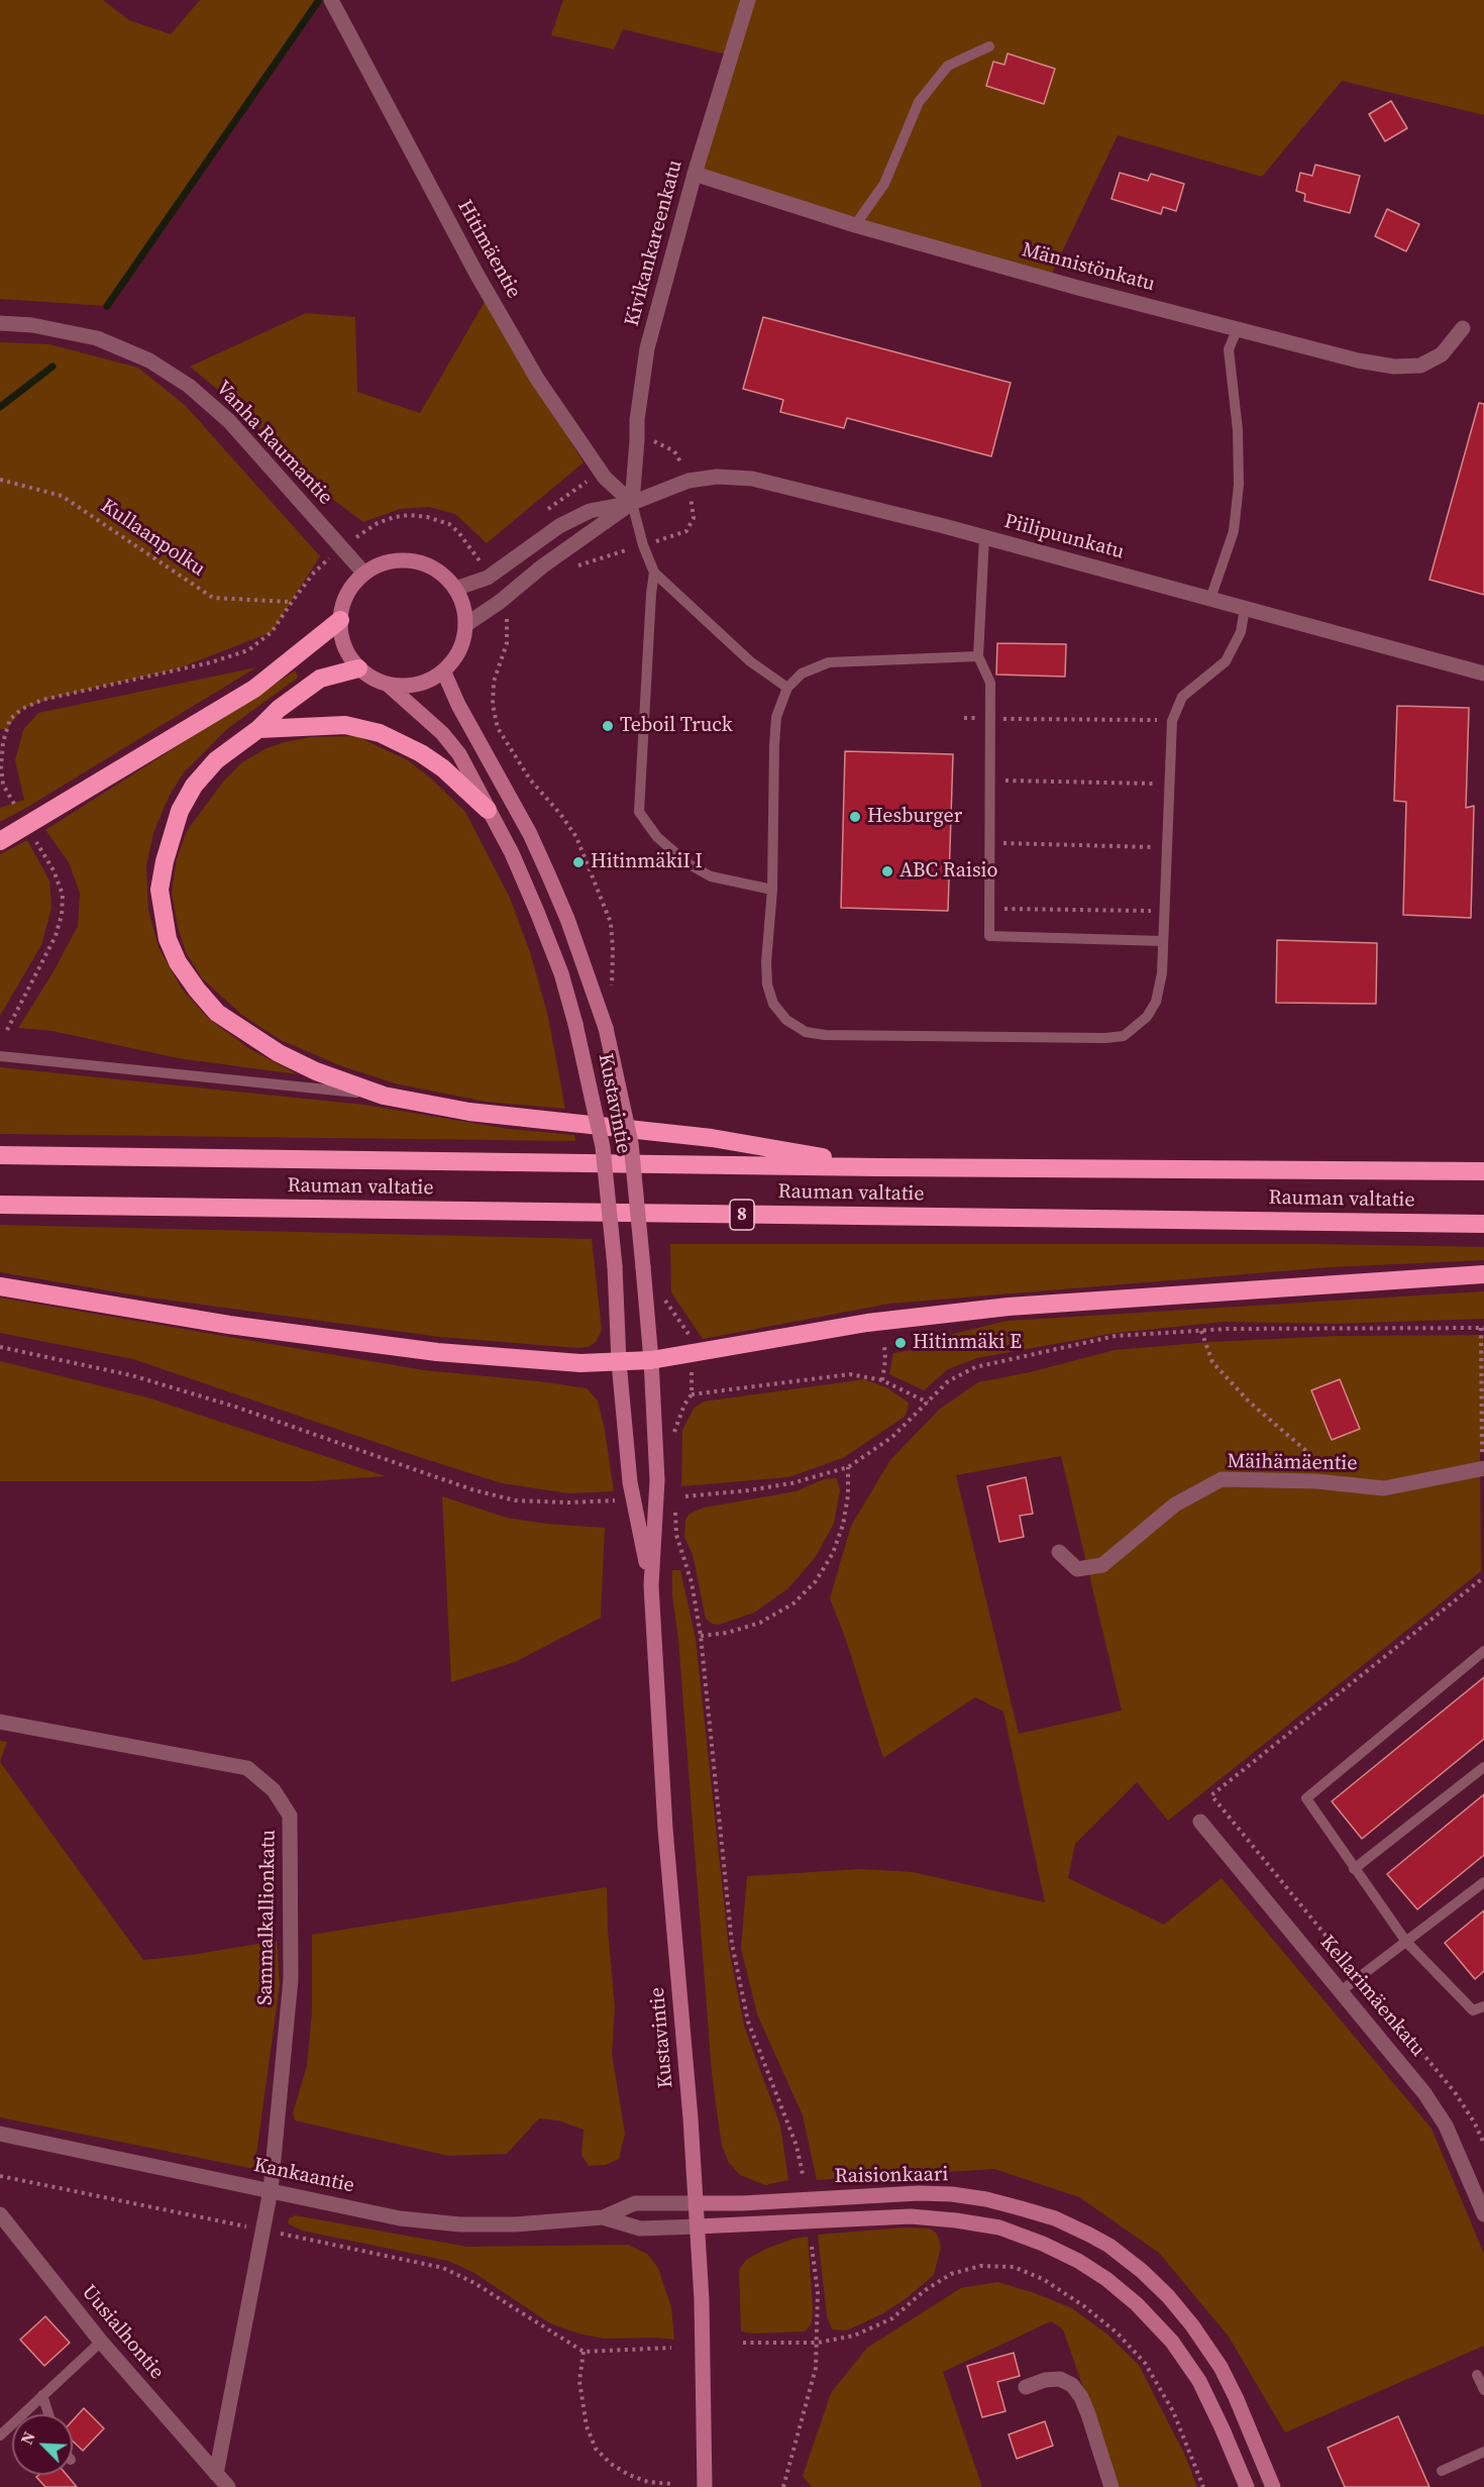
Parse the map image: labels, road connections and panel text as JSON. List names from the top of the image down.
{
  "streets": {
    "highway": ["Rauman valtatie", "8"],
    "main road": ["Kustavintie", "Raisionkaari"],
    "street": [
      "Kivikankareenkatu",
      "Hitimäentie",
      "Männistönkatu",
      "Vanha Raumantie",
      "Piilipuunkatu",
      "Mäihämäentie",
      "Sammalkallionkatu",
      "Kellarimäenkatu",
      "Kankaantie",
      "Uusialhontie"
    ],
    "path": ["Kullaanpolku"]
  },
  "crossings": [
    ["Kivikankareenkatu", "Hitimäentie"],
    ["Kivikankareenkatu", "Männistönkatu"],
    ["Kivikankareenkatu", "Piilipuunkatu"],
    ["Hitimäentie", "Piilipuunkatu"],
    ["Vanha Raumantie", "Kustavintie"],
    ["Kustavintie", "Kankaantie"],
    ["Kustavintie", "Raisionkaari"],
    ["Sammalkallionkatu", "Kankaantie"],
    ["Kankaantie", "Raisionkaari"]
  ],
  "places": [
    "Teboil Truck",
    "Hesburger",
    "HitinmäkiI I",
    "ABC Raisio",
    "Hitinmäki E"
  ],
  "north": "top left"
}
